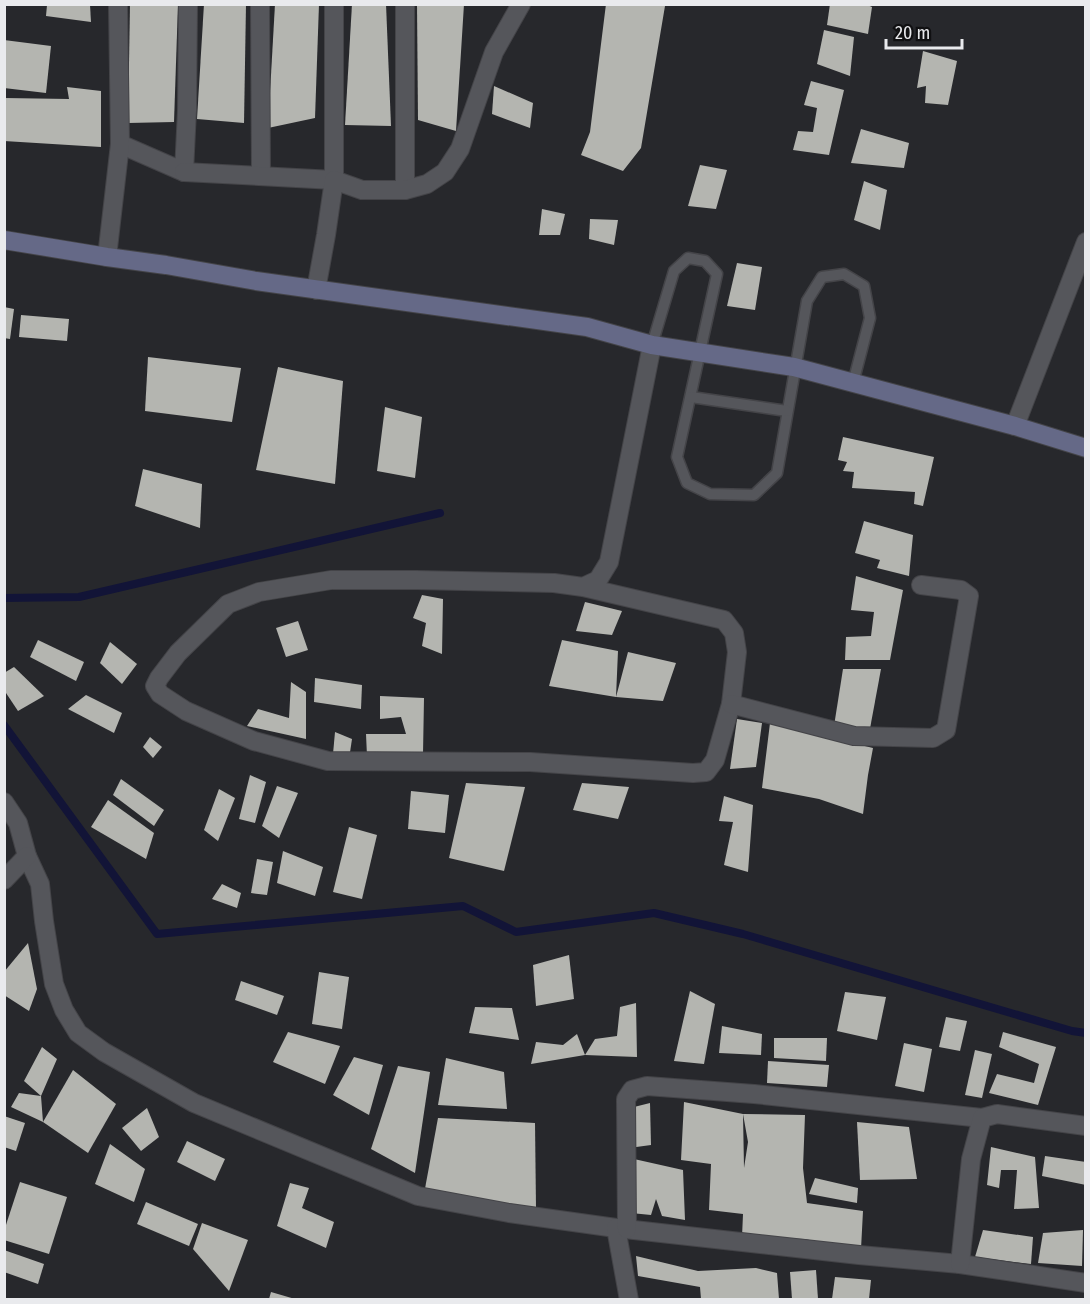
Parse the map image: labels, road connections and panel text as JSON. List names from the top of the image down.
{
  "scale_bar": "20 m"
}
